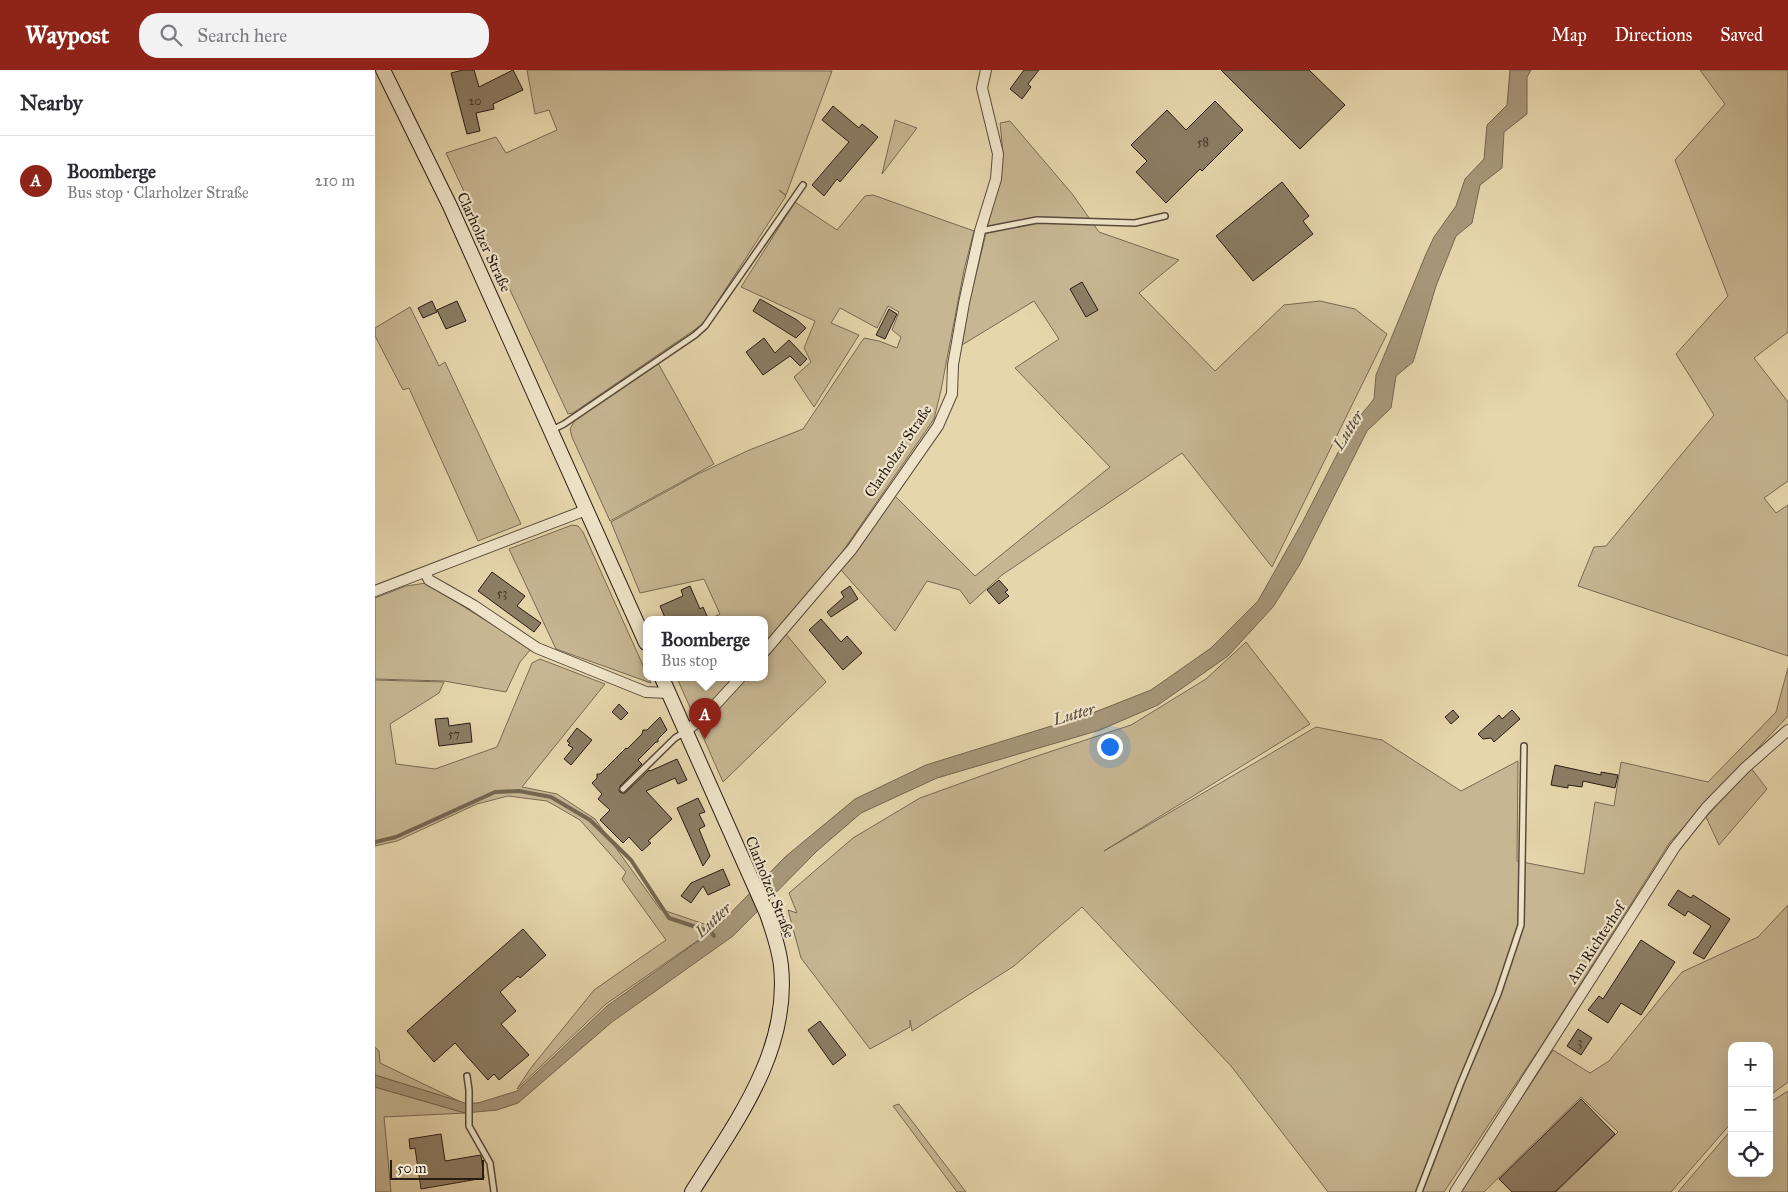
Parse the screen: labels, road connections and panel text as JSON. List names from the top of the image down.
{
  "streets": {
    "street": ["Clarholzer Straße", "Am Richterhof"]
  },
  "water": ["Lutter"],
  "house_numbers": [
    "20",
    "58",
    "53",
    "57",
    "3"
  ],
  "scale_bar": "50 m",
  "page": {
    "header": "Waypost",
    "search": "Search here",
    "nav": ["Map", "Directions", "Saved"],
    "heading": "Nearby",
    "list": [
      {
        "mark": "A",
        "name": "Boomberge",
        "note": "Bus stop · Clarholzer Straße",
        "value": "210 m"
      }
    ],
    "popup": ["Boomberge", "Bus stop"],
    "pins": "A",
    "map_buttons": ["+", "−"],
    "scale": "50 m"
  }
}
